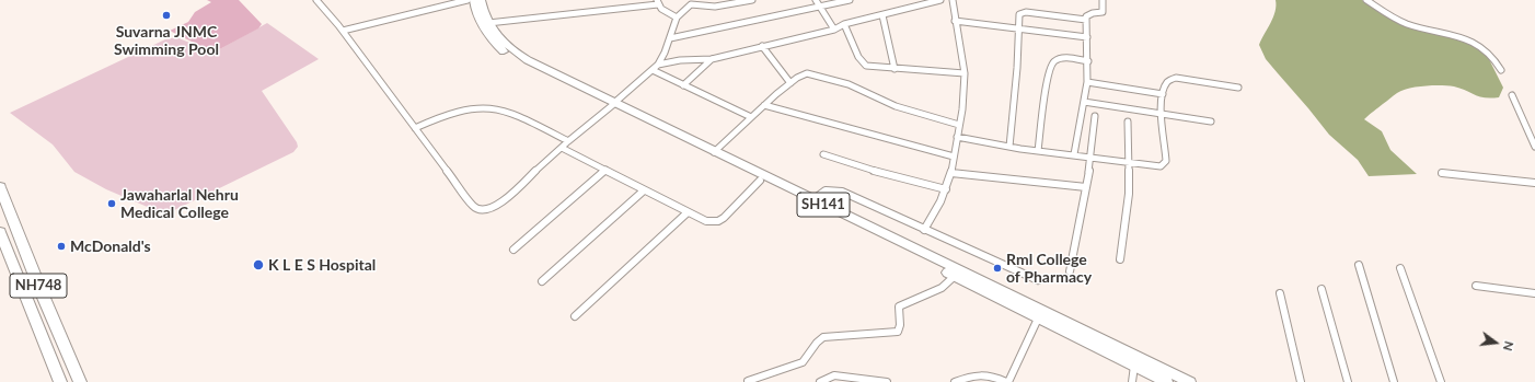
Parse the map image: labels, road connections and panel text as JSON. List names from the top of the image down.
{
  "streets": {
    "highway": ["NH748"],
    "main road": ["SH141"]
  },
  "places": [
    "Suvarna JNMC Swimming Pool",
    "Jawaharlal Nehru Medical College",
    "McDonald's",
    "K L E S Hospital",
    "Rml College of Pharmacy"
  ],
  "north": "right"
}
